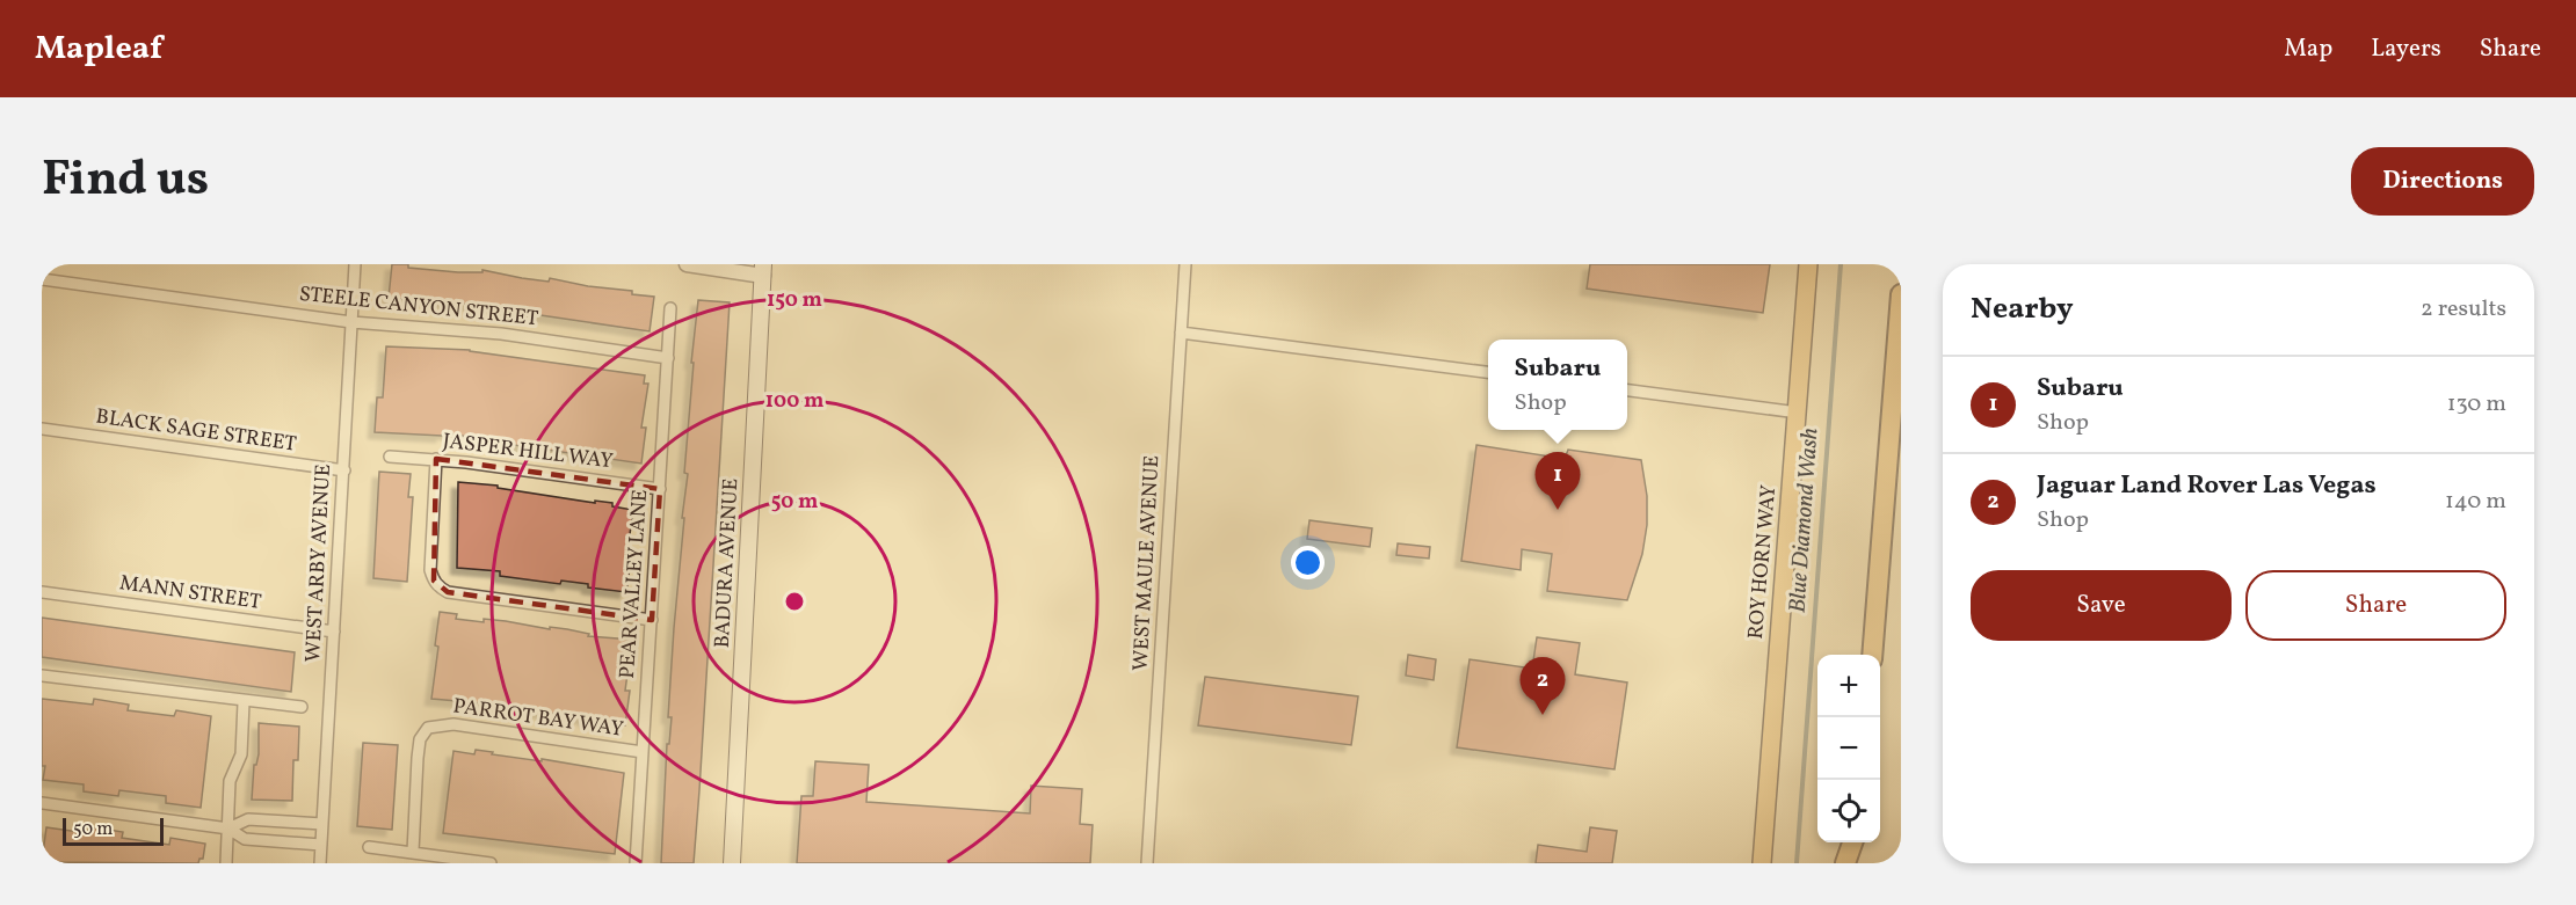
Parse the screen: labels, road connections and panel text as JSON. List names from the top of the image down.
{
  "streets": {
    "main road": ["ROY HORN WAY", "BADURA AVENUE"],
    "street": [
      "STEELE CANYON STREET",
      "BLACK SAGE STREET",
      "JASPER HILL WAY",
      "WEST ARBY AVENUE",
      "WEST MAULE AVENUE",
      "PEAR VALLEY LANE",
      "MANN STREET",
      "PARROT BAY WAY"
    ]
  },
  "crossings": [
    ["STEELE CANYON STREET", "WEST ARBY AVENUE"],
    ["STEELE CANYON STREET", "PEAR VALLEY LANE"],
    ["BLACK SAGE STREET", "WEST ARBY AVENUE"],
    ["JASPER HILL WAY", "PEAR VALLEY LANE"],
    ["WEST ARBY AVENUE", "MANN STREET"],
    ["PEAR VALLEY LANE", "PARROT BAY WAY"]
  ],
  "water": ["Blue Diamond Wash"],
  "scale_bar": "50 m",
  "page": {
    "header": "Mapleaf",
    "nav": ["Map", "Layers", "Share"],
    "title": "Find us",
    "buttons": [
      "Directions",
      ["Save", "Share"]
    ],
    "heading": ["Nearby", "2 results"],
    "popup": ["Subaru", "Shop"],
    "list": [
      {
        "mark": "1",
        "name": "Subaru",
        "note": "Shop",
        "value": "130 m"
      },
      {
        "mark": "2",
        "name": "Jaguar Land Rover Las Vegas",
        "note": "Shop",
        "value": "140 m"
      }
    ],
    "pins": ["1", "2"],
    "map_buttons": ["+", "−"],
    "scale": "50 m"
  },
  "rings": ["150 m", "100 m", "50 m"]
}
